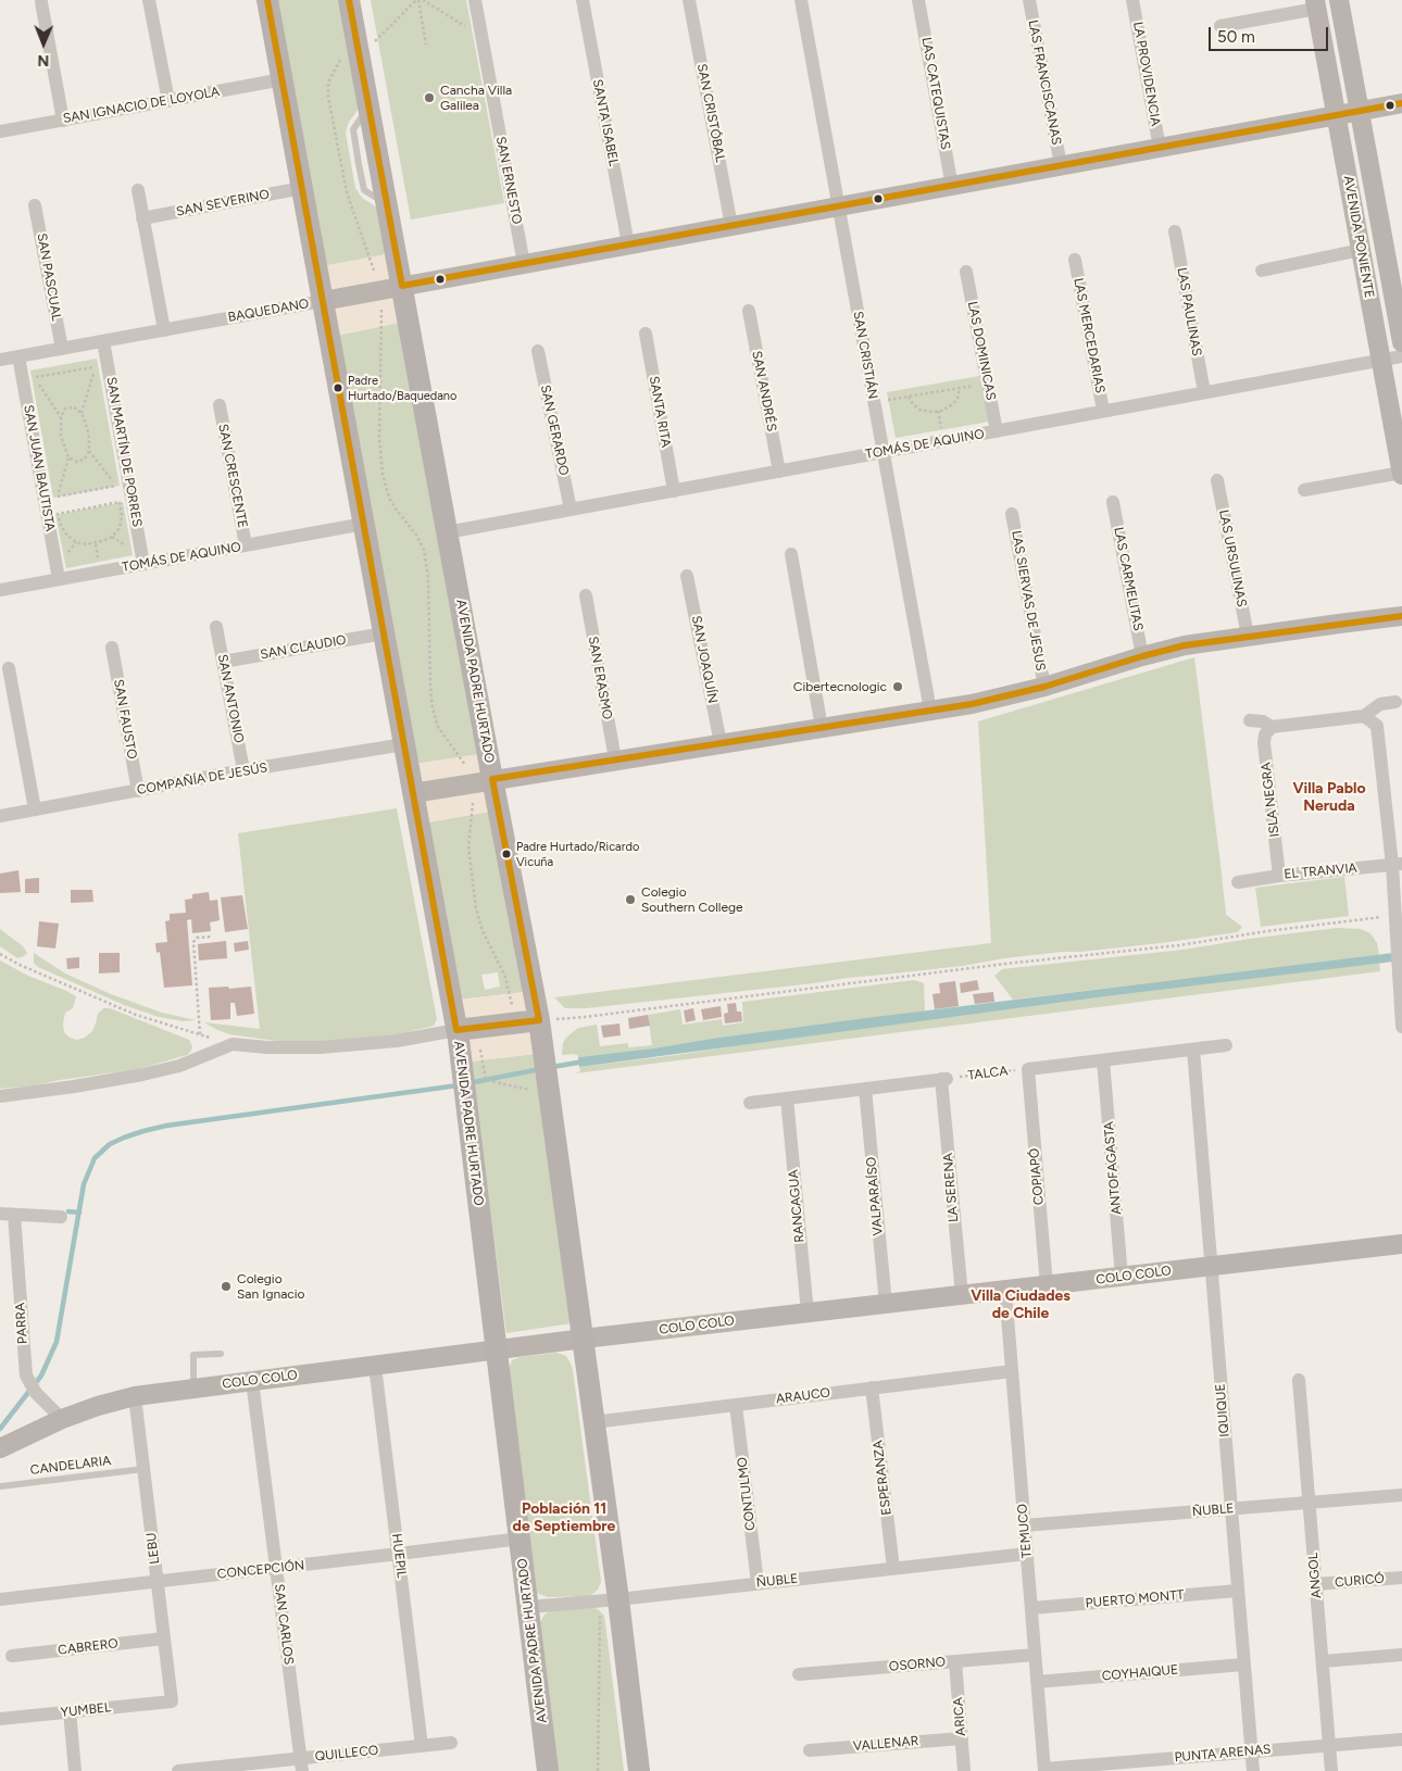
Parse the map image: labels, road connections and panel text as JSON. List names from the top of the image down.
{
  "streets": {
    "main road": ["AVENIDA PADRE HURTADO"],
    "street": [
      "LA PROVIDENCIA",
      "LAS FRANCISCANAS",
      "LAS CATEQUISTAS",
      "SAN IGNACIO DE LOYOLA",
      "SAN CRISTÓBAL",
      "SANTA ISABEL",
      "SAN ERNESTO",
      "SAN SEVERINO",
      "AVENIDA PONIENTE",
      "SAN PASCUAL",
      "BAQUEDANO",
      "LAS PAULINAS",
      "LAS MERCEDARIAS",
      "LAS DOMINICAS",
      "SAN CRISTIÁN",
      "SAN ANDRÉS",
      "SANTA RITA",
      "SAN GERARDO",
      "TOMÁS DE AQUINO",
      "SAN MARTÍN DE PORRES",
      "SAN JUAN BAUTISTA",
      "SAN CRESCENTE",
      "LAS URSULINAS",
      "LAS CARMELITAS",
      "LAS SIERVAS DE JESUS",
      "SAN CLAUDIO",
      "SAN JOAQUÍN",
      "SAN ERASMO",
      "SAN ANTONIO",
      "SAN FAUSTO",
      "COMPAÑÍA DE JESÚS",
      "ISLA NEGRA",
      "EL TRANVIA",
      "TALCA",
      "ANTOFAGASTA",
      "COPIAPÓ",
      "LA SERENA",
      "VALPARAÍSO",
      "RANCAGUA",
      "COLO COLO",
      "PARRA",
      "ARAUCO",
      "IQUIQUE",
      "ESPERANZA",
      "CONTULMO",
      "ÑUBLE",
      "TEMUCO",
      "LEBU",
      "HUEPIL",
      "CONCEPCIÓN",
      "ANGOL",
      "CURICÓ",
      "PUERTO MONTT",
      "SAN CARLOS",
      "CABRERO",
      "OSORNO",
      "COYHAIQUE",
      "YUMBEL",
      "ARICA",
      "VALLENAR",
      "QUILLECO",
      "PUNTA ARENAS"
    ],
    "lane": ["CANDELARIA"]
  },
  "crossings": [
    ["LA PROVIDENCIA", "BAQUEDANO"],
    ["LAS FRANCISCANAS", "BAQUEDANO"],
    ["LAS CATEQUISTAS", "BAQUEDANO"],
    ["SAN IGNACIO DE LOYOLA", "AVENIDA PADRE HURTADO"],
    ["SAN CRISTÓBAL", "BAQUEDANO"],
    ["SANTA ISABEL", "BAQUEDANO"],
    ["SAN ERNESTO", "BAQUEDANO"],
    ["SAN SEVERINO", "AVENIDA PADRE HURTADO"],
    ["AVENIDA PONIENTE", "BAQUEDANO"],
    ["AVENIDA PONIENTE", "TOMÁS DE AQUINO"],
    ["SAN PASCUAL", "BAQUEDANO"],
    ["BAQUEDANO", "SAN CRISTIÁN"],
    ["BAQUEDANO", "SAN MARTÍN DE PORRES"],
    ["BAQUEDANO", "SAN JUAN BAUTISTA"],
    ["BAQUEDANO", "AVENIDA PADRE HURTADO"],
    ["LAS PAULINAS", "TOMÁS DE AQUINO"],
    ["LAS MERCEDARIAS", "TOMÁS DE AQUINO"],
    ["LAS DOMINICAS", "TOMÁS DE AQUINO"],
    ["SAN CRISTIÁN", "TOMÁS DE AQUINO"],
    ["SAN ANDRÉS", "TOMÁS DE AQUINO"],
    ["SANTA RITA", "TOMÁS DE AQUINO"],
    ["SAN GERARDO", "TOMÁS DE AQUINO"],
    ["TOMÁS DE AQUINO", "SAN MARTÍN DE PORRES"],
    ["TOMÁS DE AQUINO", "SAN JUAN BAUTISTA"],
    ["TOMÁS DE AQUINO", "SAN CRESCENTE"],
    ["TOMÁS DE AQUINO", "AVENIDA PADRE HURTADO"],
    ["SAN CLAUDIO", "AVENIDA PADRE HURTADO"],
    ["SAN CLAUDIO", "SAN ANTONIO"],
    ["AVENIDA PADRE HURTADO", "COMPAÑÍA DE JESÚS"],
    ["AVENIDA PADRE HURTADO", "COLO COLO"],
    ["AVENIDA PADRE HURTADO", "ARAUCO"],
    ["AVENIDA PADRE HURTADO", "ÑUBLE"],
    ["AVENIDA PADRE HURTADO", "CONCEPCIÓN"],
    ["SAN ANTONIO", "COMPAÑÍA DE JESÚS"],
    ["SAN FAUSTO", "COMPAÑÍA DE JESÚS"],
    ["ISLA NEGRA", "EL TRANVIA"],
    ["TALCA", "ANTOFAGASTA"],
    ["TALCA", "COPIAPÓ"],
    ["TALCA", "LA SERENA"],
    ["TALCA", "IQUIQUE"],
    ["ANTOFAGASTA", "COLO COLO"],
    ["COPIAPÓ", "COLO COLO"],
    ["LA SERENA", "COLO COLO"],
    ["VALPARAÍSO", "COLO COLO"],
    ["RANCAGUA", "COLO COLO"],
    ["COLO COLO", "PARRA"],
    ["COLO COLO", "IQUIQUE"],
    ["COLO COLO", "TEMUCO"],
    ["COLO COLO", "LEBU"],
    ["COLO COLO", "HUEPIL"],
    ["COLO COLO", "SAN CARLOS"],
    ["ARAUCO", "ESPERANZA"],
    ["ARAUCO", "CONTULMO"],
    ["ARAUCO", "TEMUCO"],
    ["IQUIQUE", "ÑUBLE"],
    ["IQUIQUE", "PUERTO MONTT"],
    ["IQUIQUE", "COYHAIQUE"],
    ["IQUIQUE", "PUNTA ARENAS"],
    ["CANDELARIA", "LEBU"],
    ["ESPERANZA", "ÑUBLE"],
    ["CONTULMO", "ÑUBLE"],
    ["ÑUBLE", "TEMUCO"],
    ["ÑUBLE", "ANGOL"],
    ["TEMUCO", "PUERTO MONTT"],
    ["TEMUCO", "OSORNO"],
    ["TEMUCO", "COYHAIQUE"],
    ["TEMUCO", "PUNTA ARENAS"],
    ["LEBU", "CONCEPCIÓN"],
    ["LEBU", "CABRERO"],
    ["LEBU", "YUMBEL"],
    ["HUEPIL", "CONCEPCIÓN"],
    ["HUEPIL", "QUILLECO"],
    ["CONCEPCIÓN", "SAN CARLOS"],
    ["ANGOL", "CURICÓ"],
    ["ANGOL", "PUNTA ARENAS"],
    ["SAN CARLOS", "QUILLECO"],
    ["OSORNO", "ARICA"],
    ["ARICA", "VALLENAR"]
  ],
  "districts": ["Villa Pablo Neruda", "Villa Ciudades de Chile", "Población 11 de Septiembre"],
  "places": [
    "Cancha Villa Galilea",
    "Padre Hurtado/Baquedano",
    "Cibertecnologic",
    "Padre Hurtado/Ricardo Vicuña",
    "Colegio Southern College",
    "Colegio San Ignacio"
  ],
  "scale_bar": "50 m",
  "north": "bottom"
}
